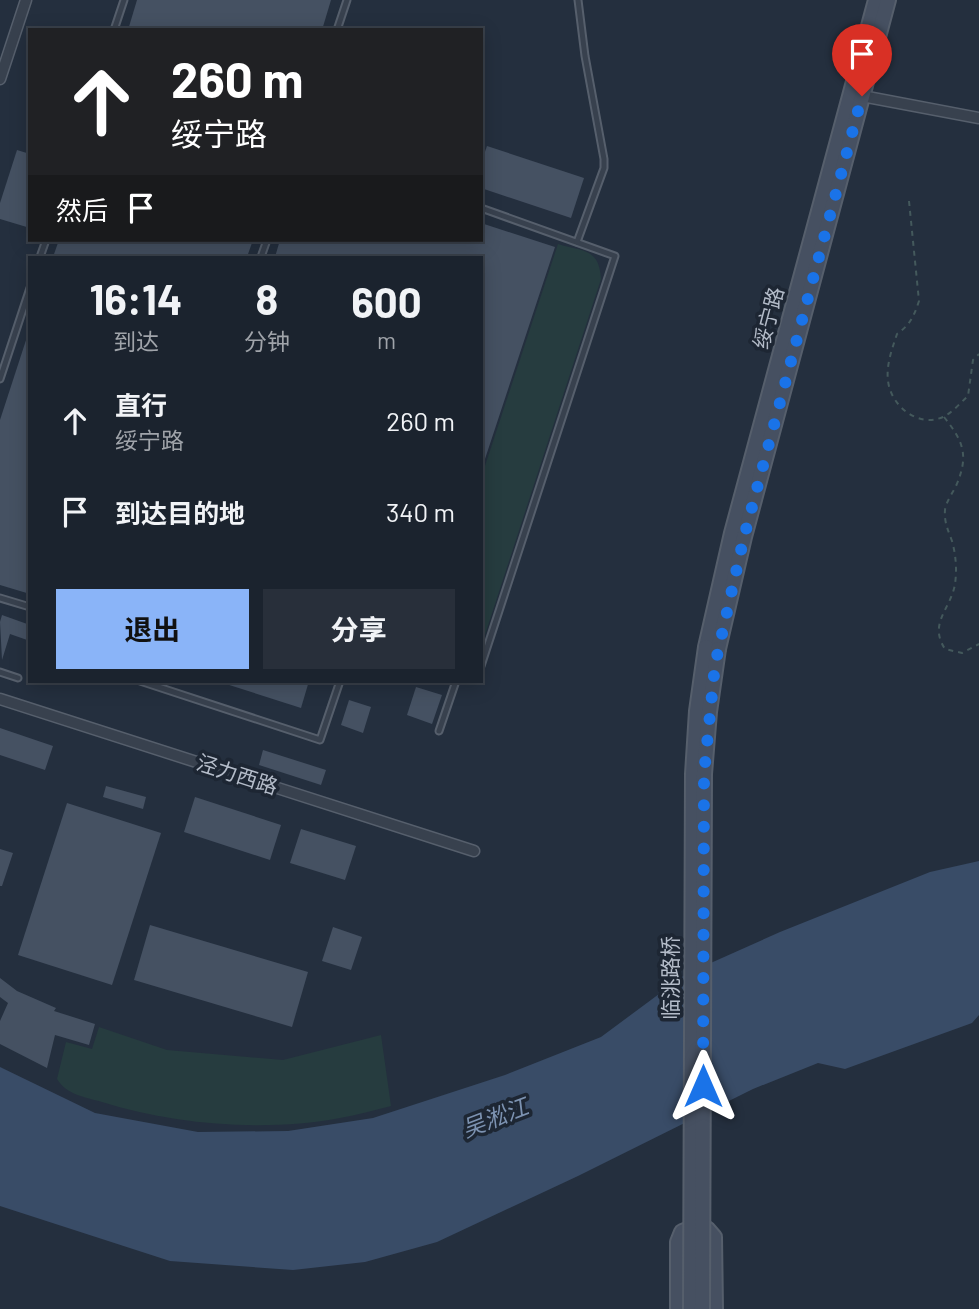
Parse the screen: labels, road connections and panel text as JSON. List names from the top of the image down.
{
  "streets": {
    "main road": ["绥宁路", "临洮路桥"],
    "street": ["泾力西路"]
  },
  "crossings": [
    ["绥宁路", "临洮路桥"]
  ],
  "water": ["吴淞江"],
  "page": {
    "turn": ["260 m", "绥宁路"],
    "then": "然后",
    "eta": [
      "16:14",
      "到达",
      "8",
      "分钟",
      "600",
      "m"
    ],
    "list": [
      {
        "name": "直行",
        "note": "绥宁路",
        "value": "260 m"
      },
      {
        "name": "到达目的地",
        "value": "340 m"
      }
    ],
    "buttons": ["退出", "分享"]
  }
}
